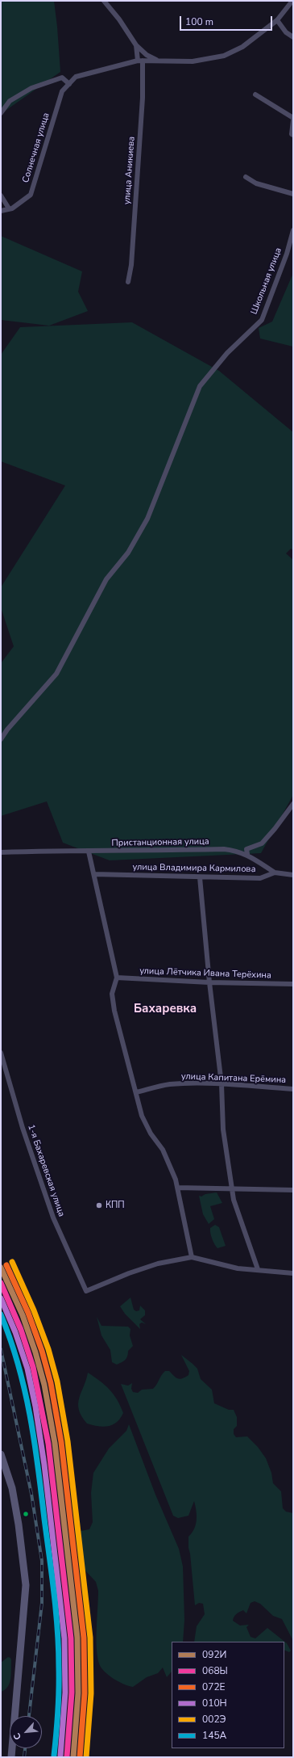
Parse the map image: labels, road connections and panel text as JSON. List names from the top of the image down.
{
  "streets": {
    "street": [
      "Солнечная улица",
      "улица Аникиева",
      "Школьная улица",
      "Пристанционная улица",
      "улица Владимира Кармилова",
      "улица Лётчика Ивана Терёхина",
      "улица Капитана Ерёмина",
      "1-я Бахаревская улица"
    ]
  },
  "crossings": [
    ["Пристанционная улица", "улица Владимира Кармилова"]
  ],
  "districts": ["Бахаревка"],
  "places": ["КПП"],
  "lines": [
    "transit line 002Э",
    "transit line 072Е",
    "transit line 092И",
    "transit line 068Ы",
    "transit line 010Н",
    "transit line 145А"
  ],
  "legend": [
    "092И",
    "068Ы",
    "072Е",
    "010Н",
    "002Э",
    "145А"
  ],
  "scale_bar": "100 m",
  "north": "bottom left"
}
